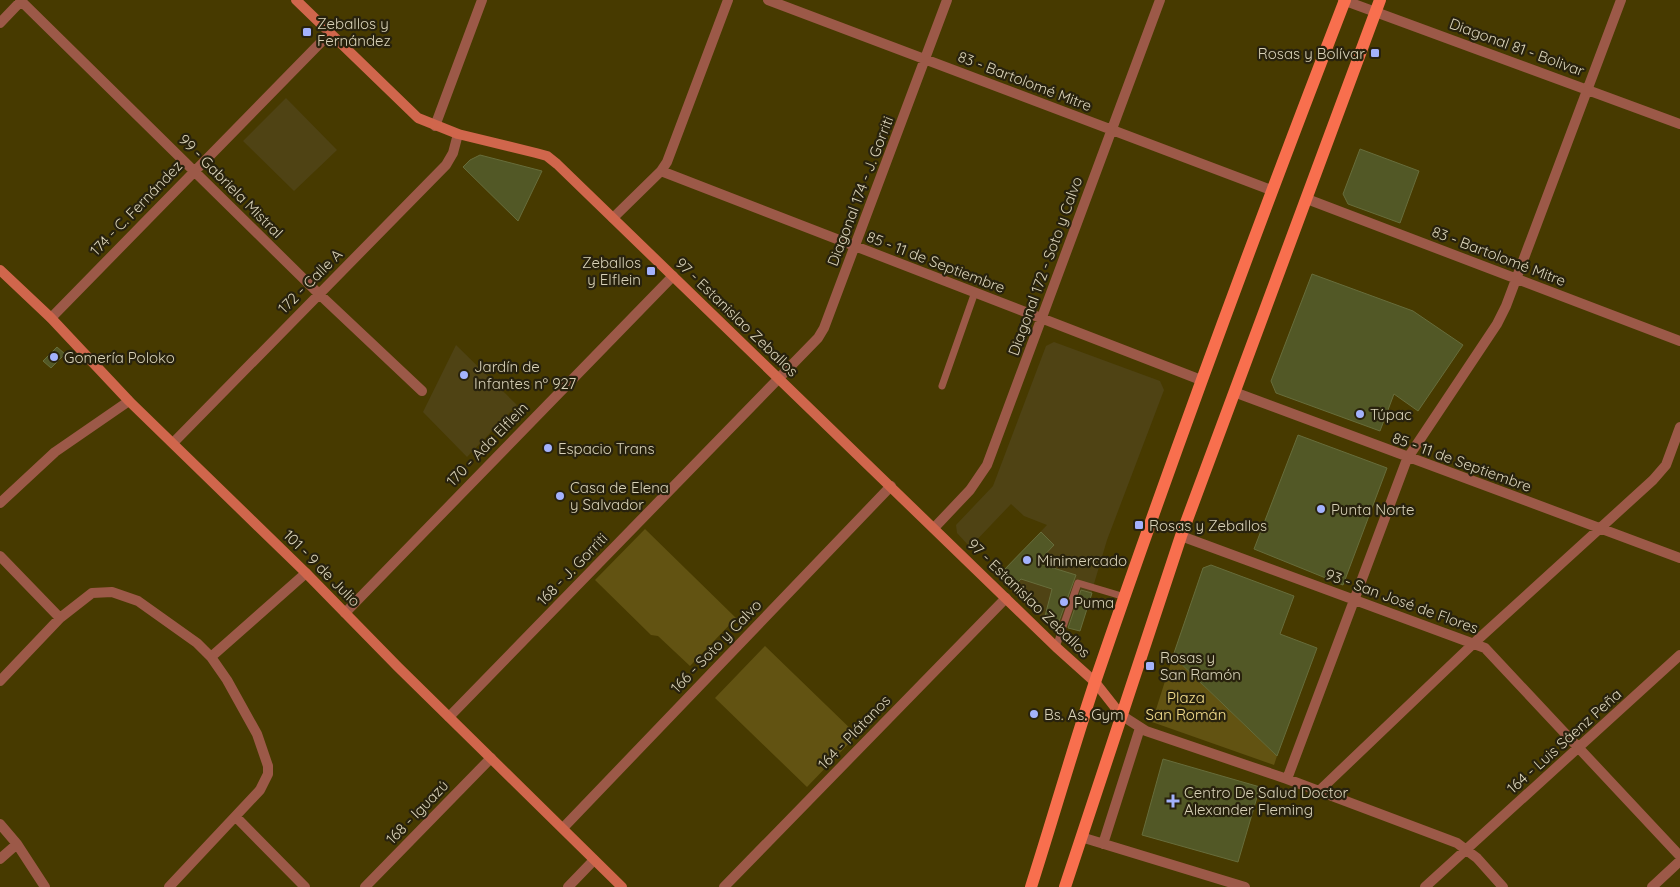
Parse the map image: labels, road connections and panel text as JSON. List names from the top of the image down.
{
  "streets": {
    "street": [
      "Diagonal 81 - Bolivar",
      "83 - Bartolomé Mitre",
      "99 - Gabriela Mistral",
      "Diagonal 174 - J. Gorriti",
      "174 - C. Fernández",
      "85 - 11 de Septiembre",
      "Diagonal 172 - Soto y Calvo",
      "172 - Calle A",
      "97 - Estanislao Zeballos",
      "170 - Ada Elflein",
      "101 - 9 de Julio",
      "168 - J. Gorriti",
      "93 - San José de Flores",
      "166 - Soto y Calvo",
      "164 - Plátanos",
      "164 - Luis Sáenz Peña",
      "168 - Iguazú"
    ]
  },
  "crossings": [
    ["83 - Bartolomé Mitre", "Diagonal 174 - J. Gorriti"],
    ["83 - Bartolomé Mitre", "Diagonal 172 - Soto y Calvo"],
    ["99 - Gabriela Mistral", "174 - C. Fernández"],
    ["99 - Gabriela Mistral", "172 - Calle A"],
    ["Diagonal 174 - J. Gorriti", "85 - 11 de Septiembre"],
    ["Diagonal 174 - J. Gorriti", "97 - Estanislao Zeballos"],
    ["Diagonal 174 - J. Gorriti", "168 - J. Gorriti"],
    ["174 - C. Fernández", "97 - Estanislao Zeballos"],
    ["174 - C. Fernández", "101 - 9 de Julio"],
    ["85 - 11 de Septiembre", "Diagonal 172 - Soto y Calvo"],
    ["Diagonal 172 - Soto y Calvo", "97 - Estanislao Zeballos"],
    ["172 - Calle A", "97 - Estanislao Zeballos"],
    ["172 - Calle A", "101 - 9 de Julio"],
    ["97 - Estanislao Zeballos", "170 - Ada Elflein"],
    ["97 - Estanislao Zeballos", "168 - J. Gorriti"],
    ["97 - Estanislao Zeballos", "166 - Soto y Calvo"],
    ["97 - Estanislao Zeballos", "164 - Plátanos"],
    ["170 - Ada Elflein", "101 - 9 de Julio"],
    ["101 - 9 de Julio", "168 - J. Gorriti"],
    ["101 - 9 de Julio", "166 - Soto y Calvo"],
    ["101 - 9 de Julio", "168 - Iguazú"],
    ["93 - San José de Flores", "164 - Luis Sáenz Peña"]
  ],
  "parks": ["Plaza San Román"],
  "places": {
    "transit": [
      "Zeballos y Fernández",
      "Rosas y Bolívar",
      "Zeballos y Elflein",
      "Rosas y Zeballos",
      "Rosas y San Ramón"
    ],
    "other": [
      "Gomería Poloko",
      "Jardín de Infantes nº 927",
      "Túpac",
      "Espacio Trans",
      "Casa de Elena y Salvador",
      "Punta Norte",
      "Minimercado",
      "Puma",
      "Bs. As. Gym"
    ],
    "health": ["Centro De Salud Doctor Alexander Fleming"]
  }
}
